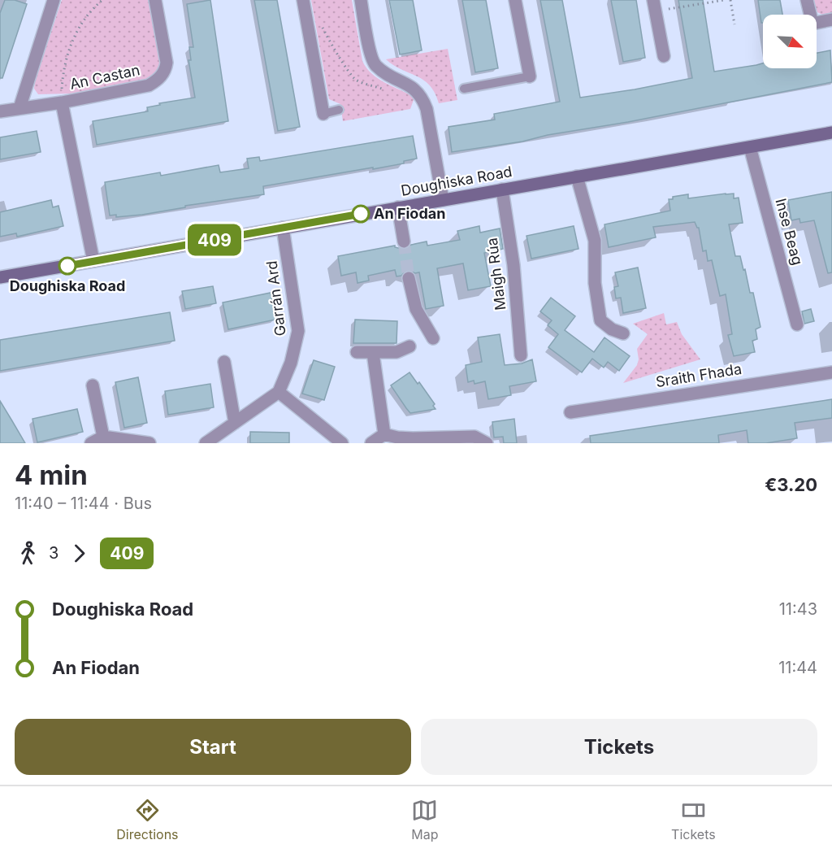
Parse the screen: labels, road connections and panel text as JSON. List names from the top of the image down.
{
  "streets": {
    "street": [
      "An Castan",
      "Doughiska Road",
      "Inse Beag",
      "Maigh Rúa",
      "Garrán Ard",
      "Sraith Fhada"
    ]
  },
  "crossings": [
    ["An Castan", "Doughiska Road"],
    ["Doughiska Road", "Inse Beag"],
    ["Doughiska Road", "Maigh Rúa"],
    ["Doughiska Road", "Garrán Ard"]
  ],
  "places": ["An Fiodan", "Doughiska Road"],
  "lines": ["bus line 409"],
  "north": "bottom right",
  "page": {
    "on_map": "409",
    "heading": ["4 min", "11:40 – 11:44 · Bus", "€3.20"],
    "legs": ["3", "409"],
    "list": [
      {
        "name": "Doughiska Road",
        "value": "11:43"
      },
      {
        "name": "An Fiodan",
        "value": "11:44"
      }
    ],
    "buttons": ["Start", "Tickets"],
    "tabs": ["Directions", "Map", "Tickets"]
  }
}
